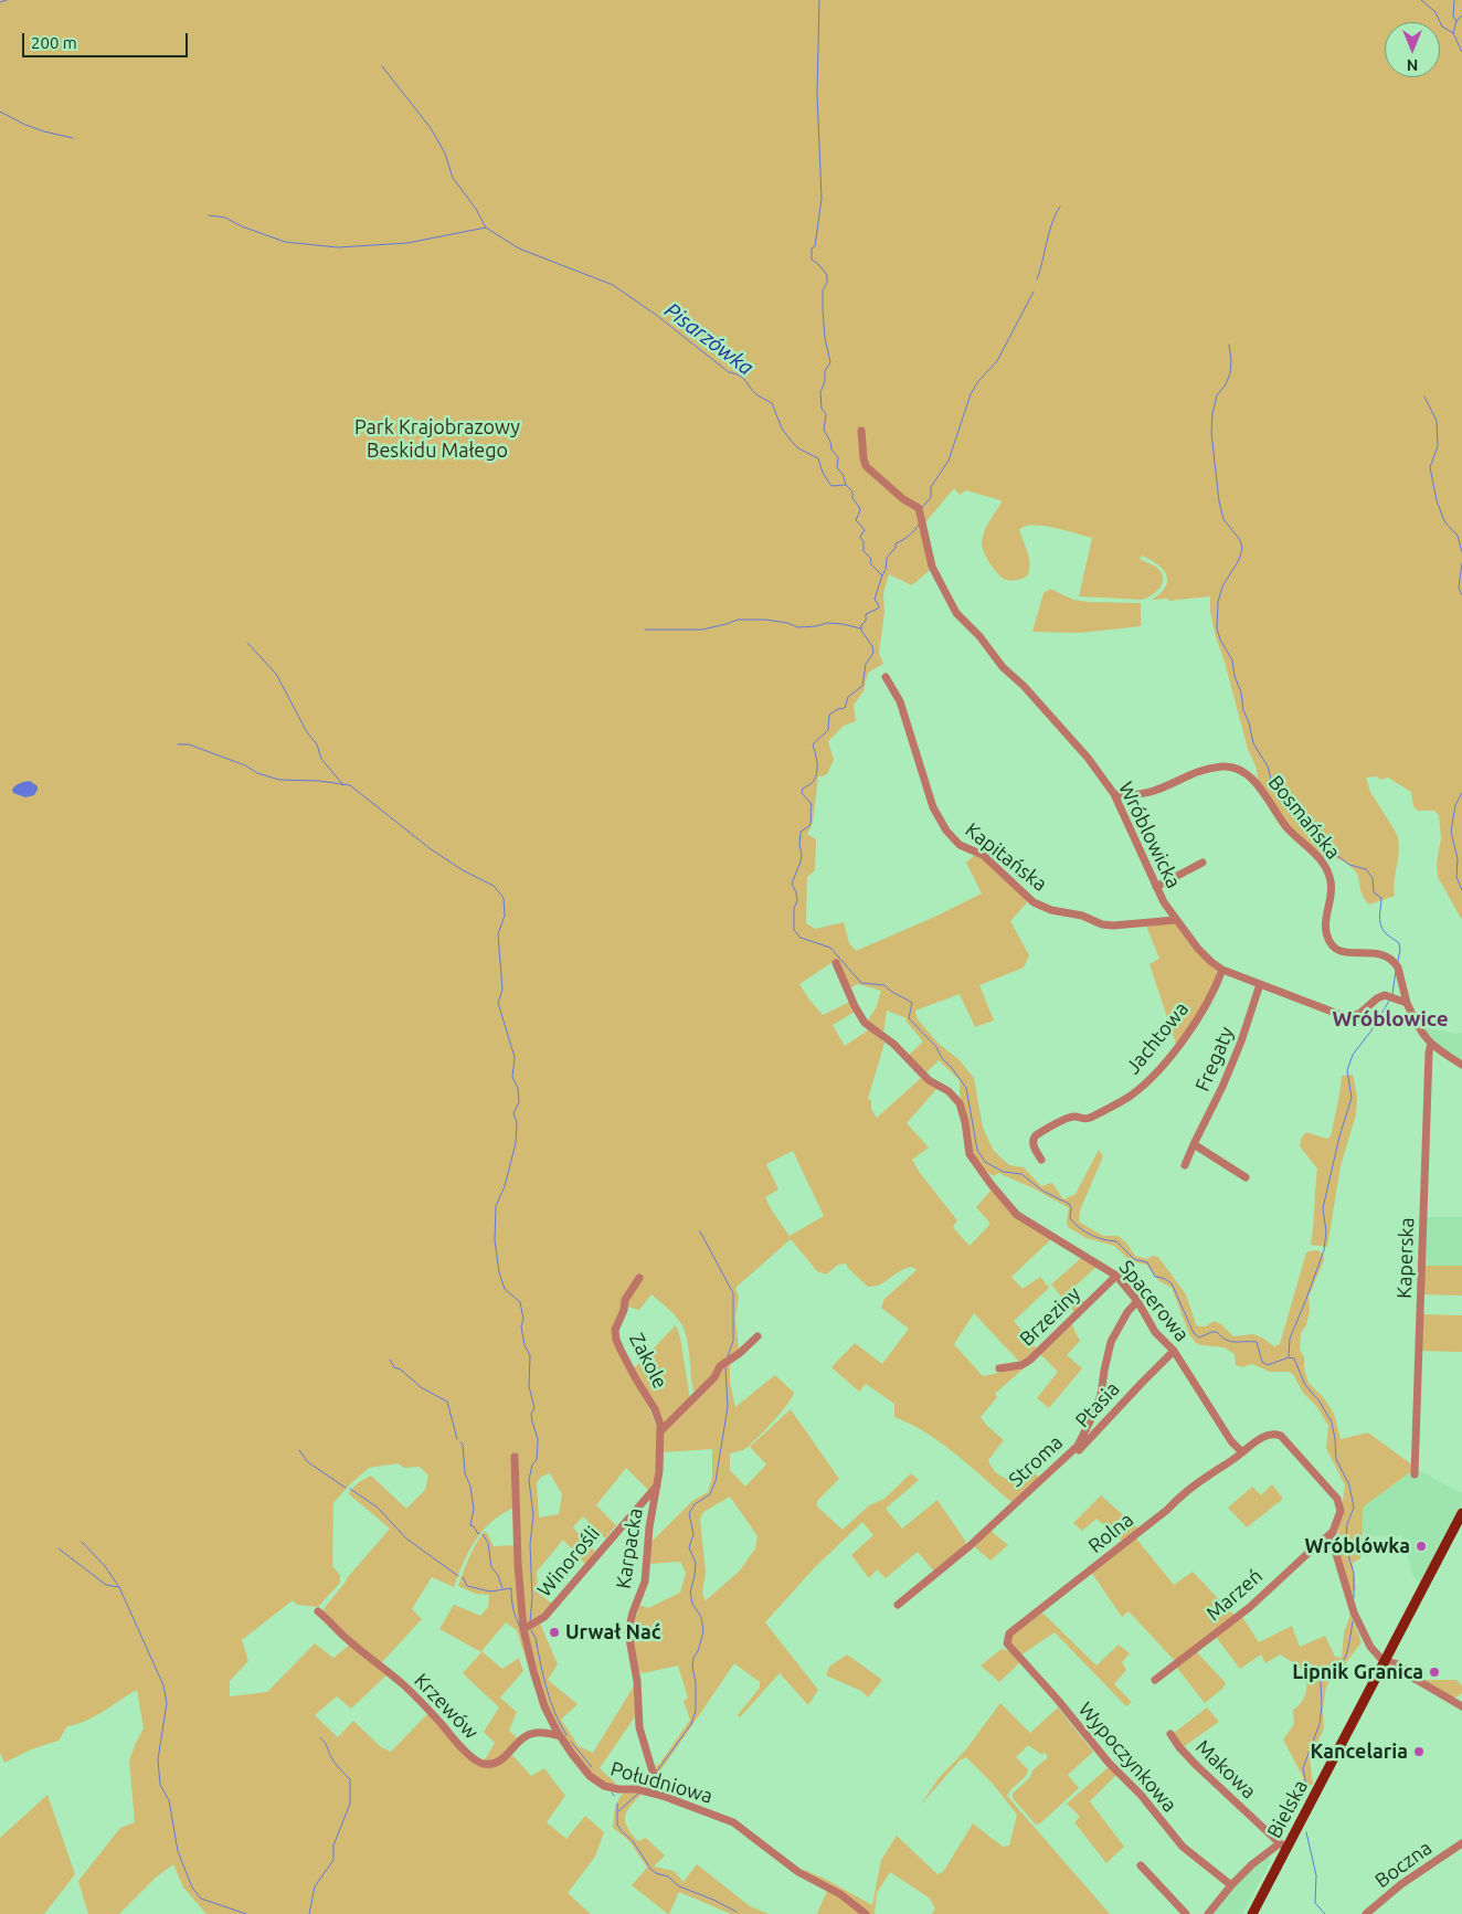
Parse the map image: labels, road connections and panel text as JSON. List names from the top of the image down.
{
  "streets": {
    "main road": ["Bielska"],
    "street": [
      "Bosmańska",
      "Wróblowicka",
      "Kapitańska",
      "Jachtowa",
      "Fregaty",
      "Kaperska",
      "Spacerowa",
      "Brzeziny",
      "Zakole",
      "Ptasia",
      "Stroma",
      "Rolna",
      "Karpacka",
      "Winorośli",
      "Marzeń",
      "Krzewów",
      "Wypoczynkowa",
      "Makowa",
      "Południowa",
      "Boczna"
    ]
  },
  "crossings": [
    ["Bosmańska", "Wróblowicka"],
    ["Wróblowicka", "Kapitańska"],
    ["Wróblowicka", "Jachtowa"],
    ["Wróblowicka", "Fregaty"],
    ["Spacerowa", "Brzeziny"],
    ["Spacerowa", "Ptasia"],
    ["Spacerowa", "Stroma"],
    ["Spacerowa", "Rolna"],
    ["Zakole", "Karpacka"],
    ["Rolna", "Wypoczynkowa"],
    ["Karpacka", "Winorośli"],
    ["Karpacka", "Południowa"],
    ["Winorośli", "Południowa"],
    ["Krzewów", "Południowa"],
    ["Makowa", "Bielska"]
  ],
  "districts": ["Wróblowice"],
  "water": ["Pisarzówka"],
  "parks": ["Park Krajobrazowy Beskidu Małego"],
  "places": [
    "Wróblówka",
    "Urwał Nać",
    "Lipnik Granica",
    "Kancelaria"
  ],
  "scale_bar": "200 m",
  "north": "bottom"
}
